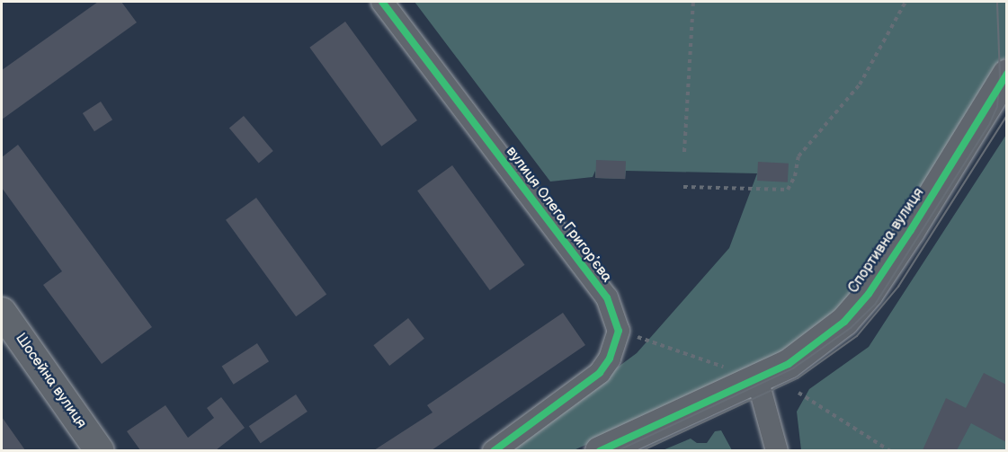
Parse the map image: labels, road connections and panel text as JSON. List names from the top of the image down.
{
  "streets": {
    "street": ["вулиця Олега Григорʼєва", "Спортивна вулиця", "Шосейна вулиця"]
  }
}
